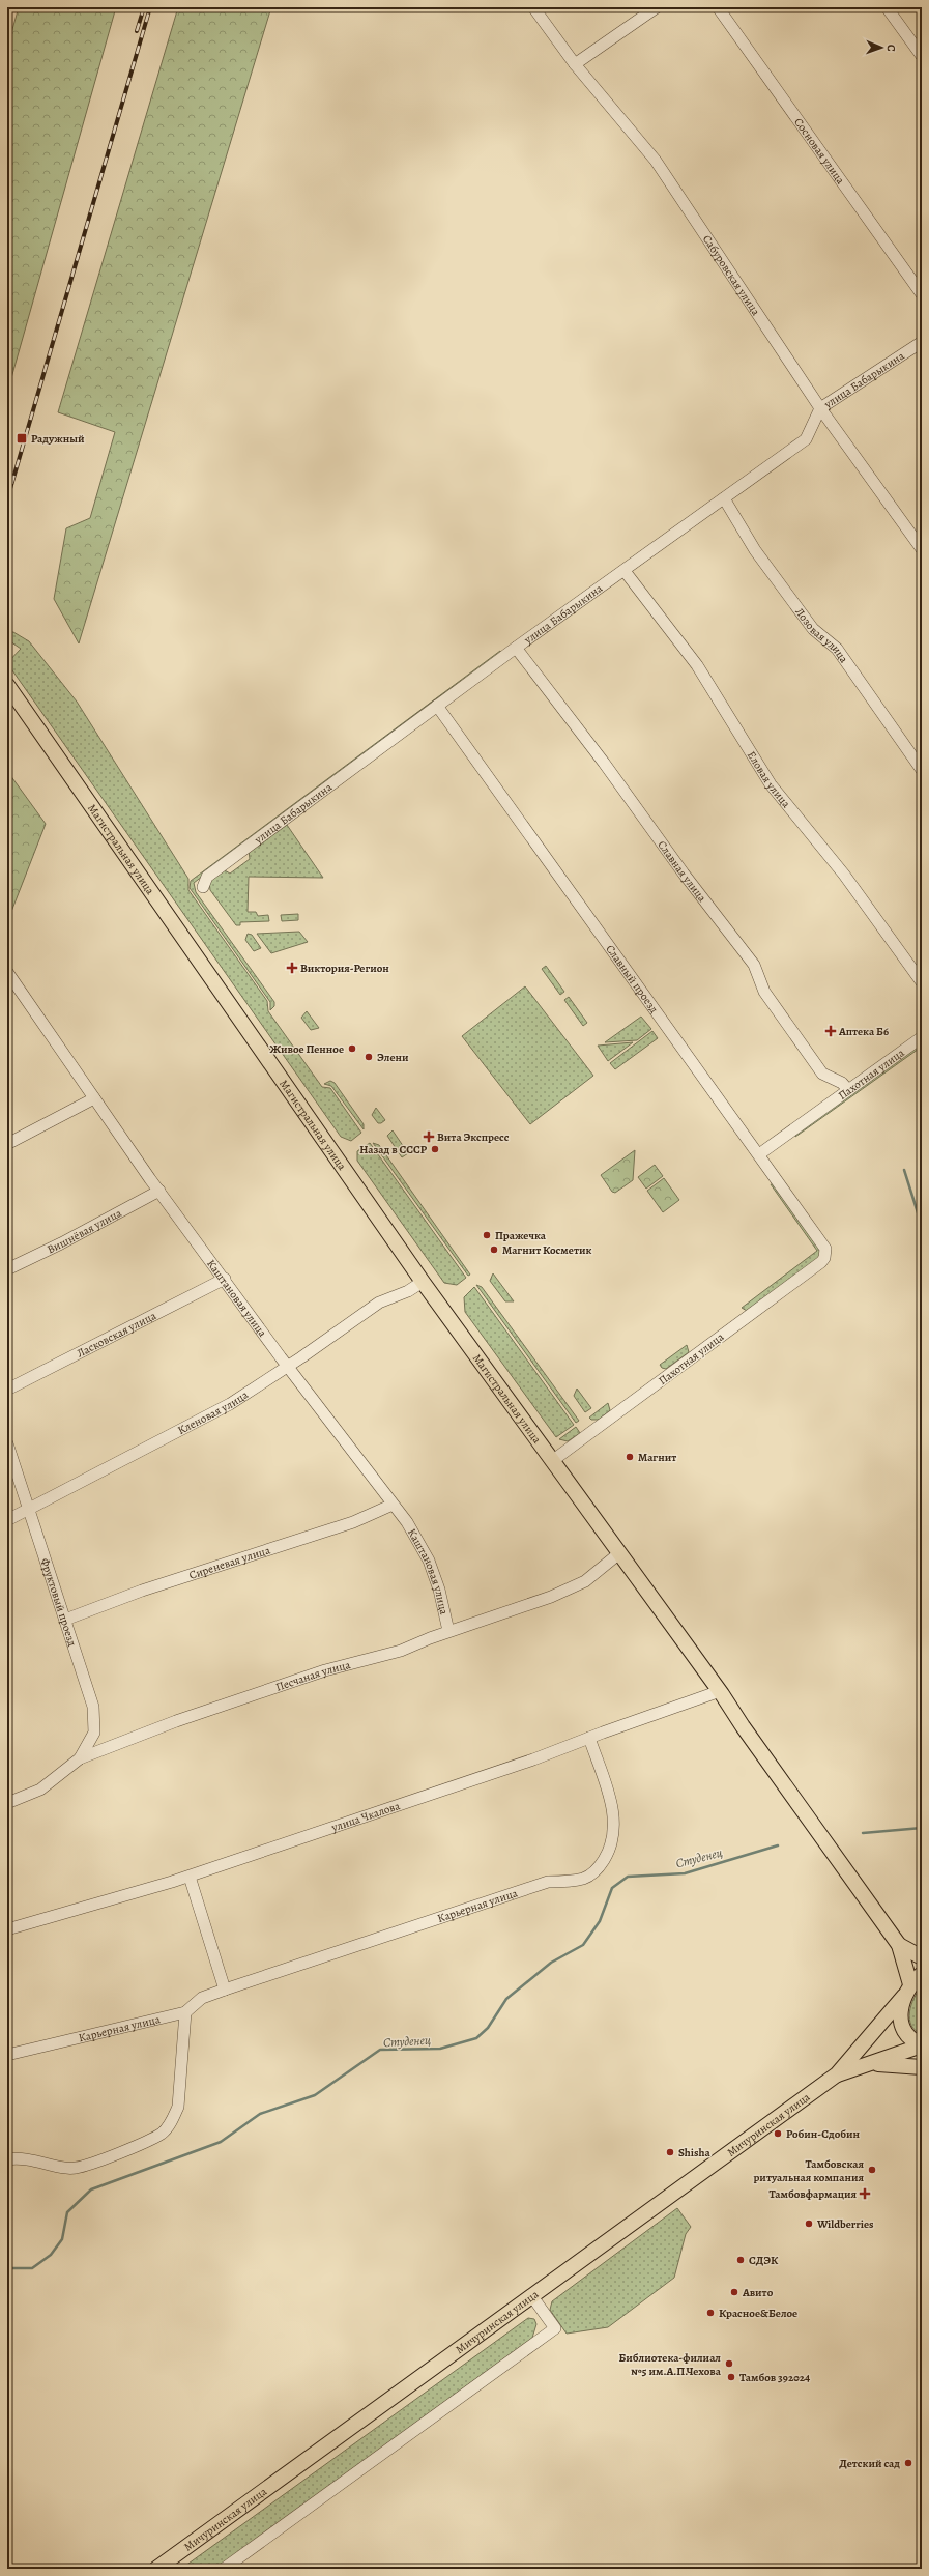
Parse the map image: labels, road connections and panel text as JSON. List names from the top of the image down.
{
  "streets": {
    "main road": ["Магистральная улица", "Мичуринская улица"],
    "street": [
      "Сосновая улица",
      "Сабуровская улица",
      "улица Бабарыкина",
      "Лозовая улица",
      "Еловая улица",
      "Славная улица",
      "Славный проезд",
      "Пахотная улица",
      "Вишнёвая улица",
      "Каштановая улица",
      "Ласковская улица",
      "Кленовая улица",
      "Сиреневая улица",
      "Фруктовый проезд",
      "Песчаная улица",
      "улица Чкалова",
      "Карьерная улица"
    ]
  },
  "crossings": [
    ["Сабуровская улица", "улица Бабарыкина"],
    ["улица Бабарыкина", "Лозовая улица"],
    ["улица Бабарыкина", "Еловая улица"],
    ["улица Бабарыкина", "Славная улица"],
    ["улица Бабарыкина", "Славный проезд"],
    ["Магистральная улица", "Пахотная улица"],
    ["Магистральная улица", "Кленовая улица"],
    ["Магистральная улица", "Песчаная улица"],
    ["Магистральная улица", "улица Чкалова"],
    ["Славная улица", "Пахотная улица"],
    ["Славный проезд", "Пахотная улица"],
    ["Вишнёвая улица", "Каштановая улица"],
    ["Каштановая улица", "Ласковская улица"],
    ["Каштановая улица", "Кленовая улица"],
    ["Каштановая улица", "Сиреневая улица"],
    ["Каштановая улица", "Песчаная улица"],
    ["Кленовая улица", "Фруктовый проезд"],
    ["Сиреневая улица", "Фруктовый проезд"],
    ["Фруктовый проезд", "Песчаная улица"],
    ["улица Чкалова", "Карьерная улица"]
  ],
  "water": ["Студенец"],
  "places": {
    "transit": ["Радужный"],
    "health": [
      "Виктория-Регион",
      "Аптека Б6",
      "Вита Экспресс",
      "Тамбовфармация"
    ],
    "other": [
      "Живое Пенное",
      "Элени",
      "Назад в СССР",
      "Пражечка",
      "Магнит Косметик",
      "Магнит",
      "Робин-Сдобин",
      "Shisha",
      "Тамбовская ритуальная компания",
      "Wildberries",
      "СДЭК",
      "Авито",
      "Красное&Белое",
      "Библиотека-филиал №5 им.А.П.Чехова",
      "Тамбов 392024",
      "Детский сад"
    ]
  },
  "north": "right"
}
